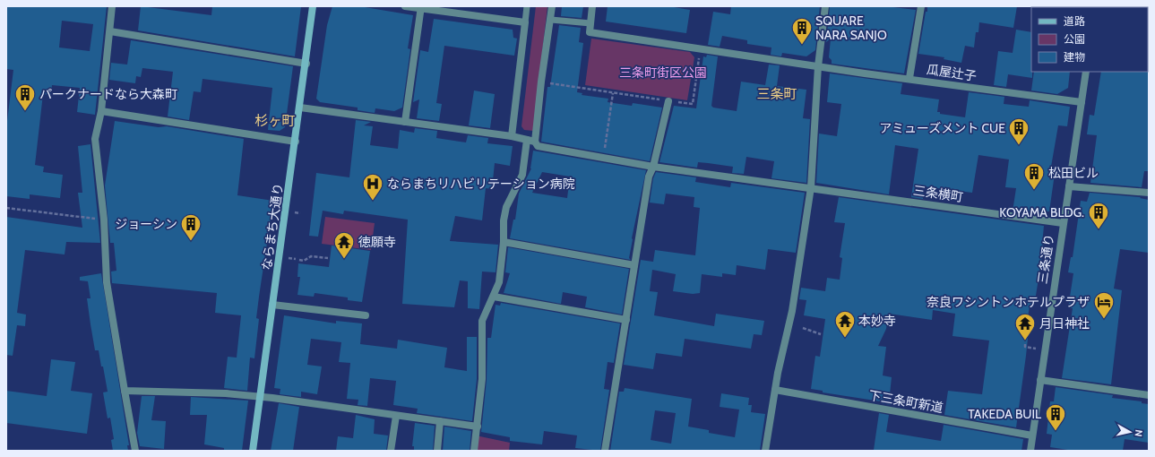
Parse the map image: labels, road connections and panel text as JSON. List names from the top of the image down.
{
  "streets": {
    "street": [
      "瓜屋辻子",
      "三条横町",
      "ならまち大通り",
      "三条通り",
      "下三条町新道"
    ]
  },
  "crossings": [
    ["瓜屋辻子", "三条通り"],
    ["三条横町", "ならまち大通り"],
    ["三条横町", "三条通り"],
    ["三条通り", "下三条町新道"]
  ],
  "districts": ["三条町", "杉ヶ町"],
  "parks": ["三条町街区公園"],
  "places": {
    "building": [
      "SQUARE NARA SANJO",
      "パークナードなら大森町",
      "アミューズメント CUE",
      "松田ビル",
      "KOYAMA BLDG.",
      "ジョーシン",
      "TAKEDA BUIL"
    ],
    "hospital": ["ならまちリハビリテーション病院"],
    "temple": ["徳願寺", "本妙寺", "月日神社"],
    "hotel": ["奈良ワシントンホテルプラザ"]
  },
  "legend": ["道路", "公園", "建物"],
  "north": "right"
}
